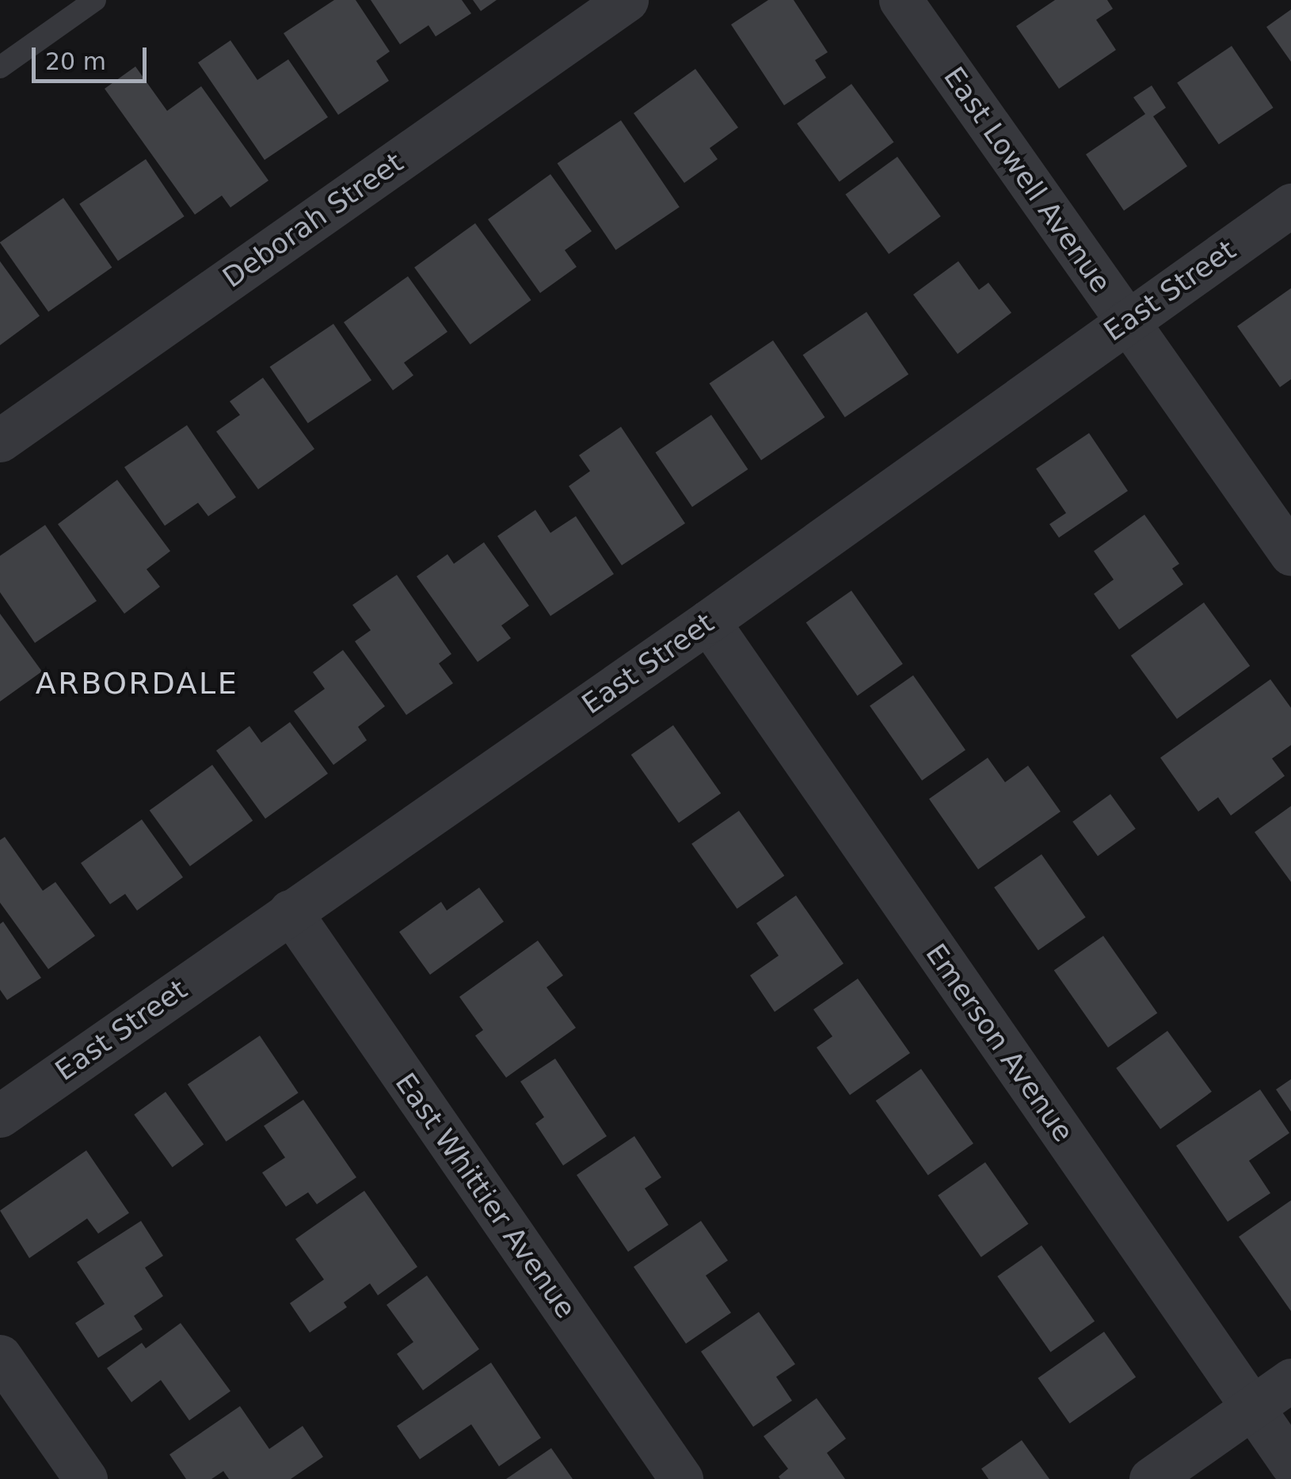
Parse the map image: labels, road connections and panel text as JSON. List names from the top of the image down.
{
  "streets": {
    "street": [
      "East Lowell Avenue",
      "Deborah Street",
      "East Street",
      "Emerson Avenue",
      "East Whittier Avenue"
    ]
  },
  "crossings": [
    ["East Lowell Avenue", "East Street"],
    ["East Street", "Emerson Avenue"],
    ["East Street", "East Whittier Avenue"]
  ],
  "districts": ["ARBORDALE"],
  "scale_bar": "20 m"
}
